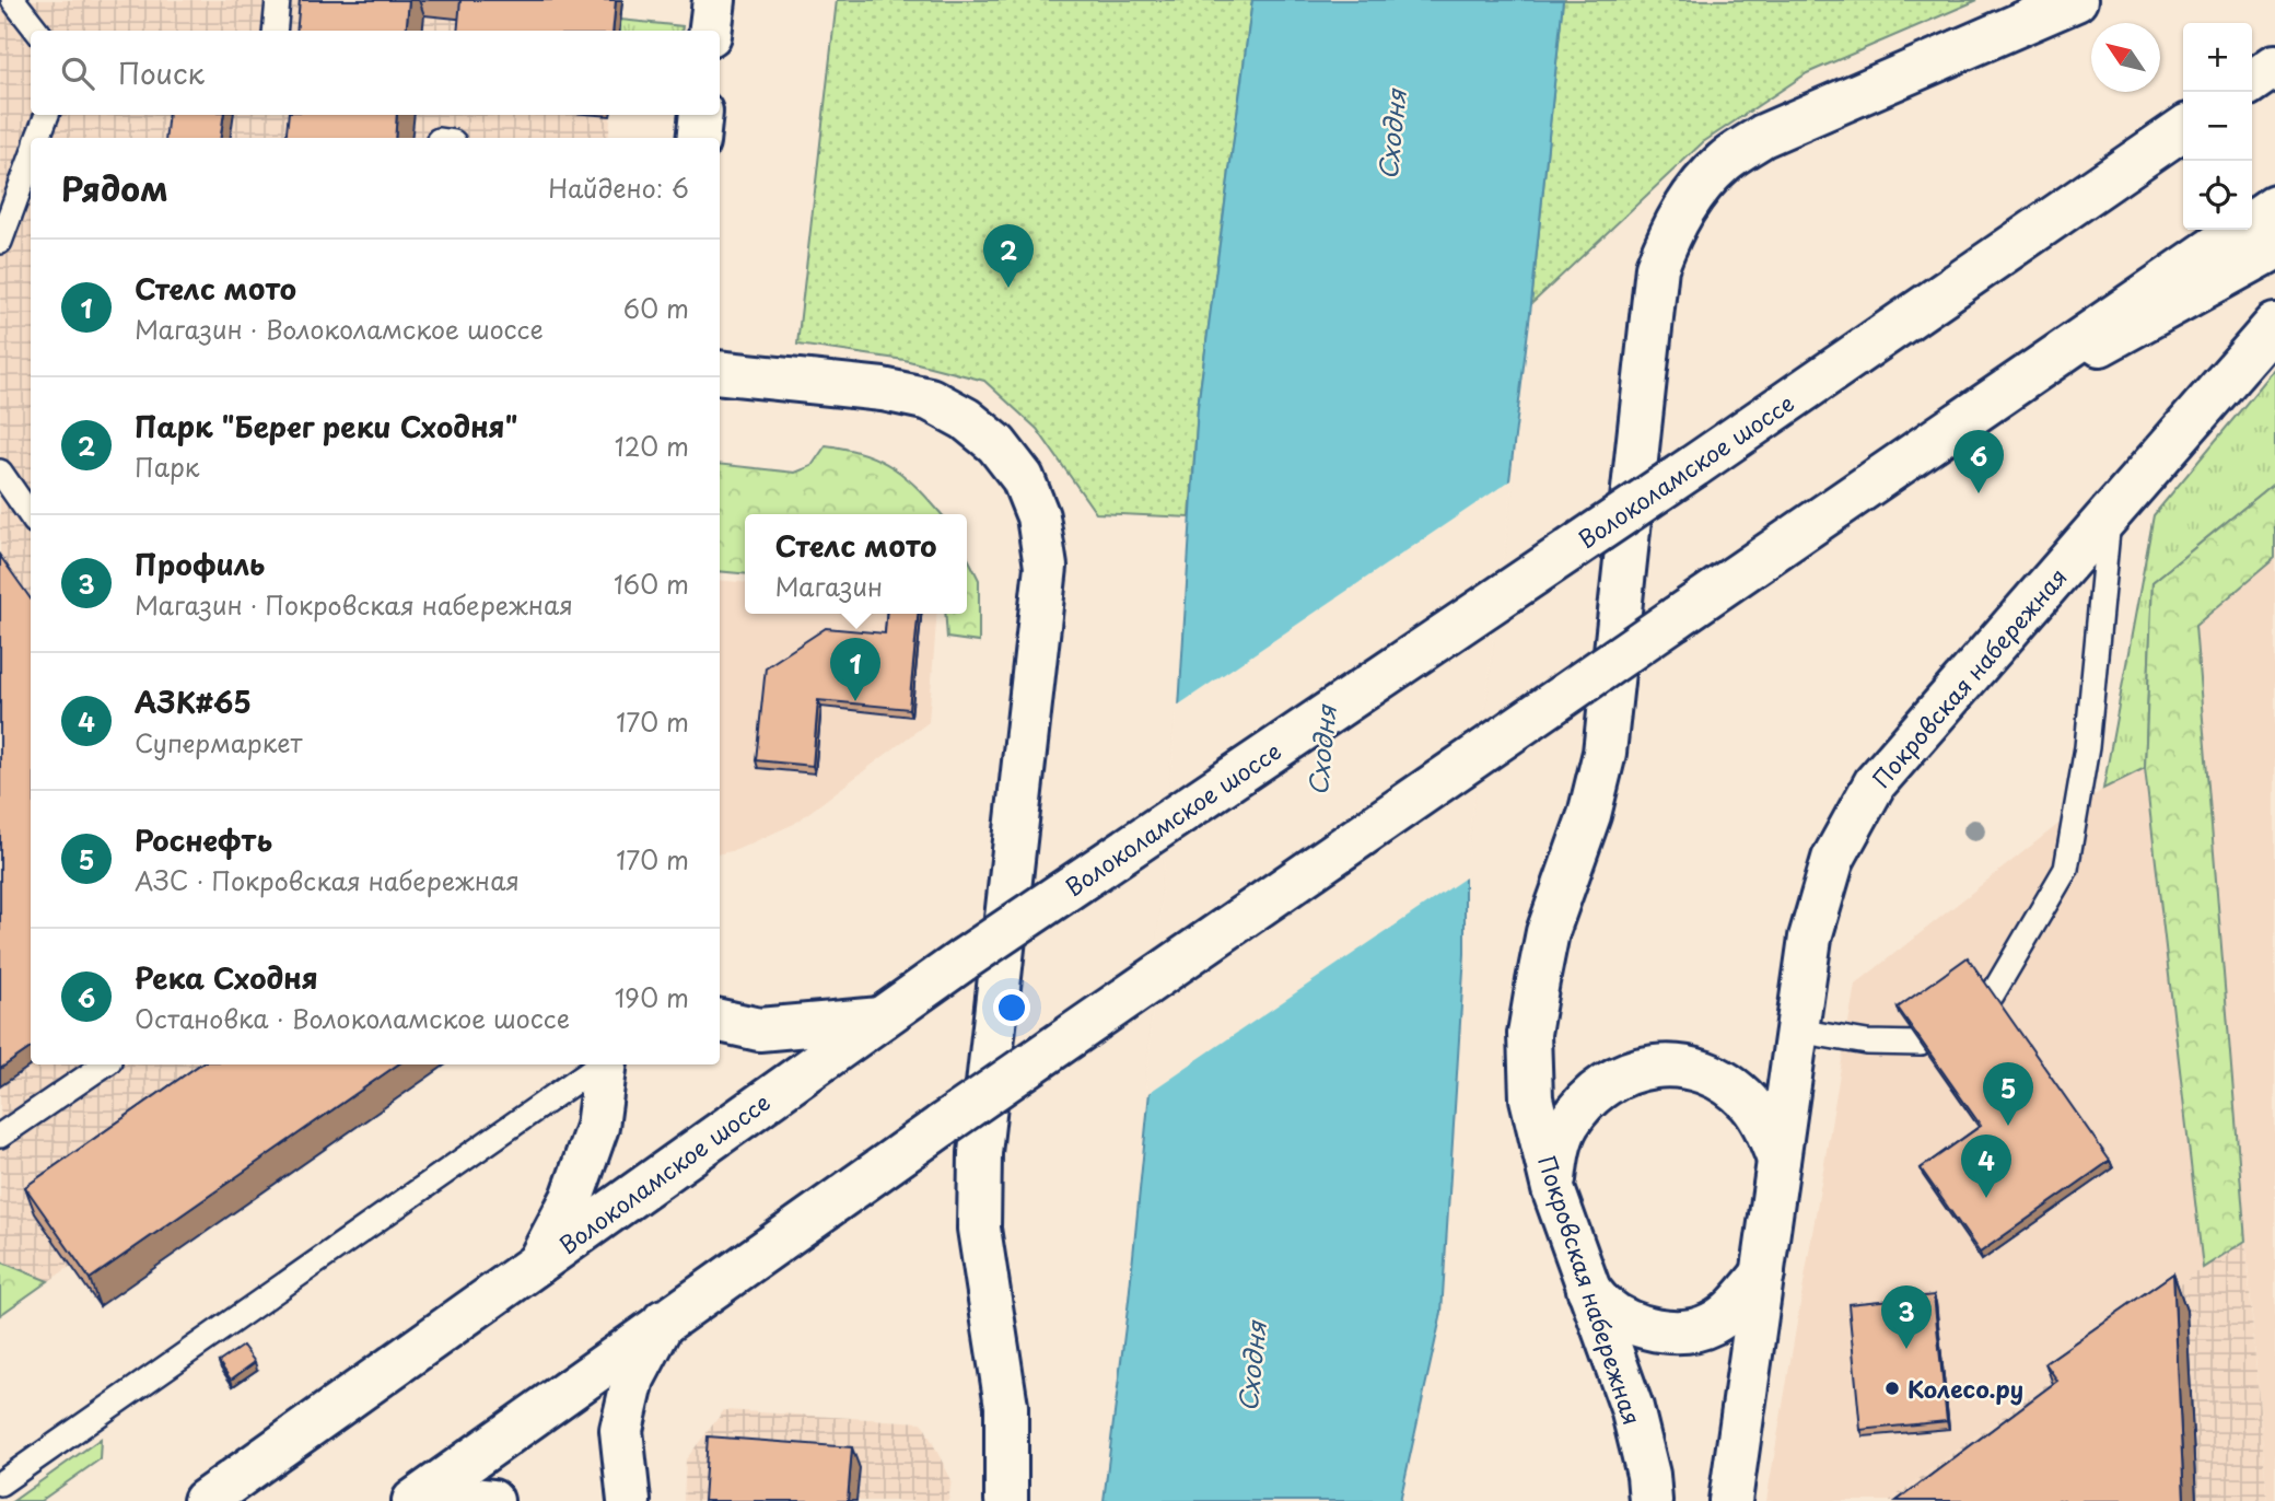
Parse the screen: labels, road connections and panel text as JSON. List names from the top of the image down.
{
  "streets": {
    "street": ["Волоколамское шоссе", "Покровская набережная"]
  },
  "water": ["Сходня"],
  "places": ["Колесо.ру"],
  "north": "top left",
  "page": {
    "map_buttons": ["+", "−"],
    "search": "Поиск",
    "heading": ["Рядом", "Найдено: 6"],
    "pins": [
      "2",
      "6",
      "1",
      "5",
      "4",
      "3"
    ],
    "list": [
      {
        "mark": "1",
        "name": "Стелс мото",
        "note": "Магазин · Волоколамское шоссе",
        "value": "60 m"
      },
      {
        "mark": "2",
        "name": "Парк \"Берег реки Сходня\"",
        "note": "Парк",
        "value": "120 m"
      },
      {
        "mark": "3",
        "name": "Профиль",
        "note": "Магазин · Покровская набережная",
        "value": "160 m"
      },
      {
        "mark": "4",
        "name": "АЗК#65",
        "note": "Супермаркет",
        "value": "170 m"
      },
      {
        "mark": "5",
        "name": "Роснефть",
        "note": "АЗС · Покровская набережная",
        "value": "170 m"
      },
      {
        "mark": "6",
        "name": "Река Сходня",
        "note": "Остановка · Волоколамское шоссе",
        "value": "190 m"
      }
    ],
    "popup": ["Стелс мото", "Магазин"]
  }
}
